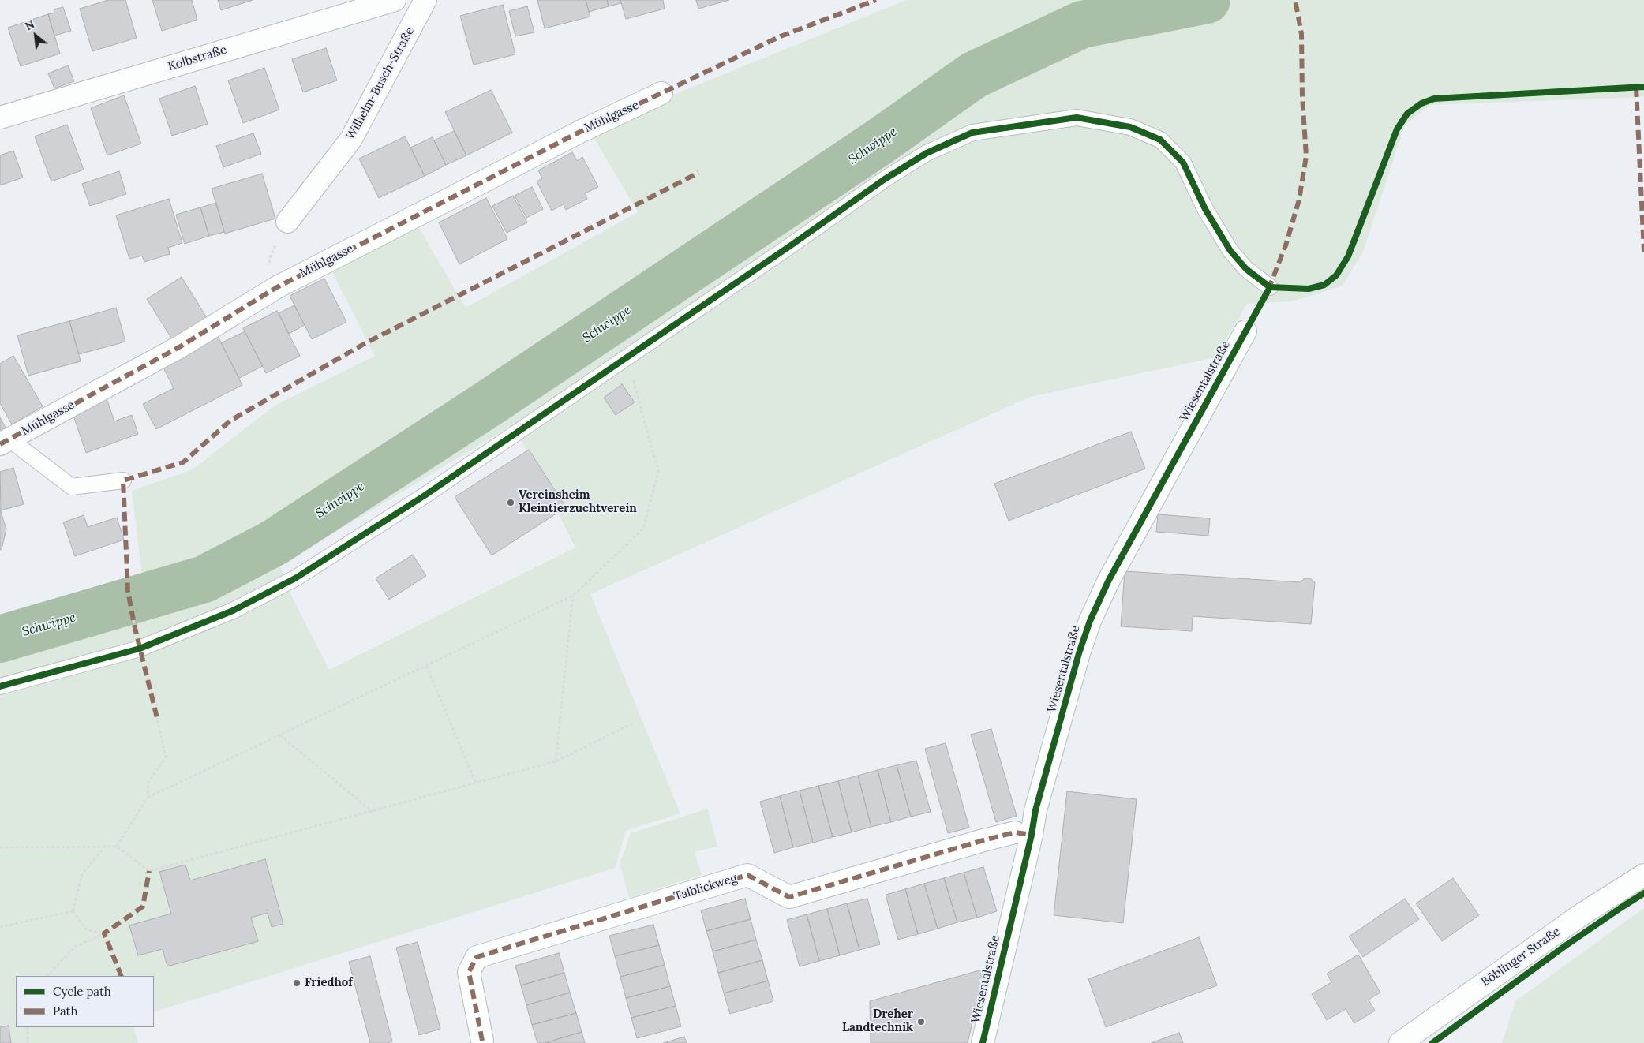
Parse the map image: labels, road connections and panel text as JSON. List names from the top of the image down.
{
  "streets": {
    "street": [
      "Kolbstraße",
      "Wilhelm-Busch-Straße",
      "Mühlgasse",
      "Wiesentalstraße",
      "Talblickweg",
      "Böblinger Straße"
    ]
  },
  "water": ["Schwippe"],
  "places": ["Vereinsheim Kleintierzuchtverein", "Friedhof", "Dreher Landtechnik"],
  "legend": ["Cycle path", "Path"],
  "north": "top left"
}
